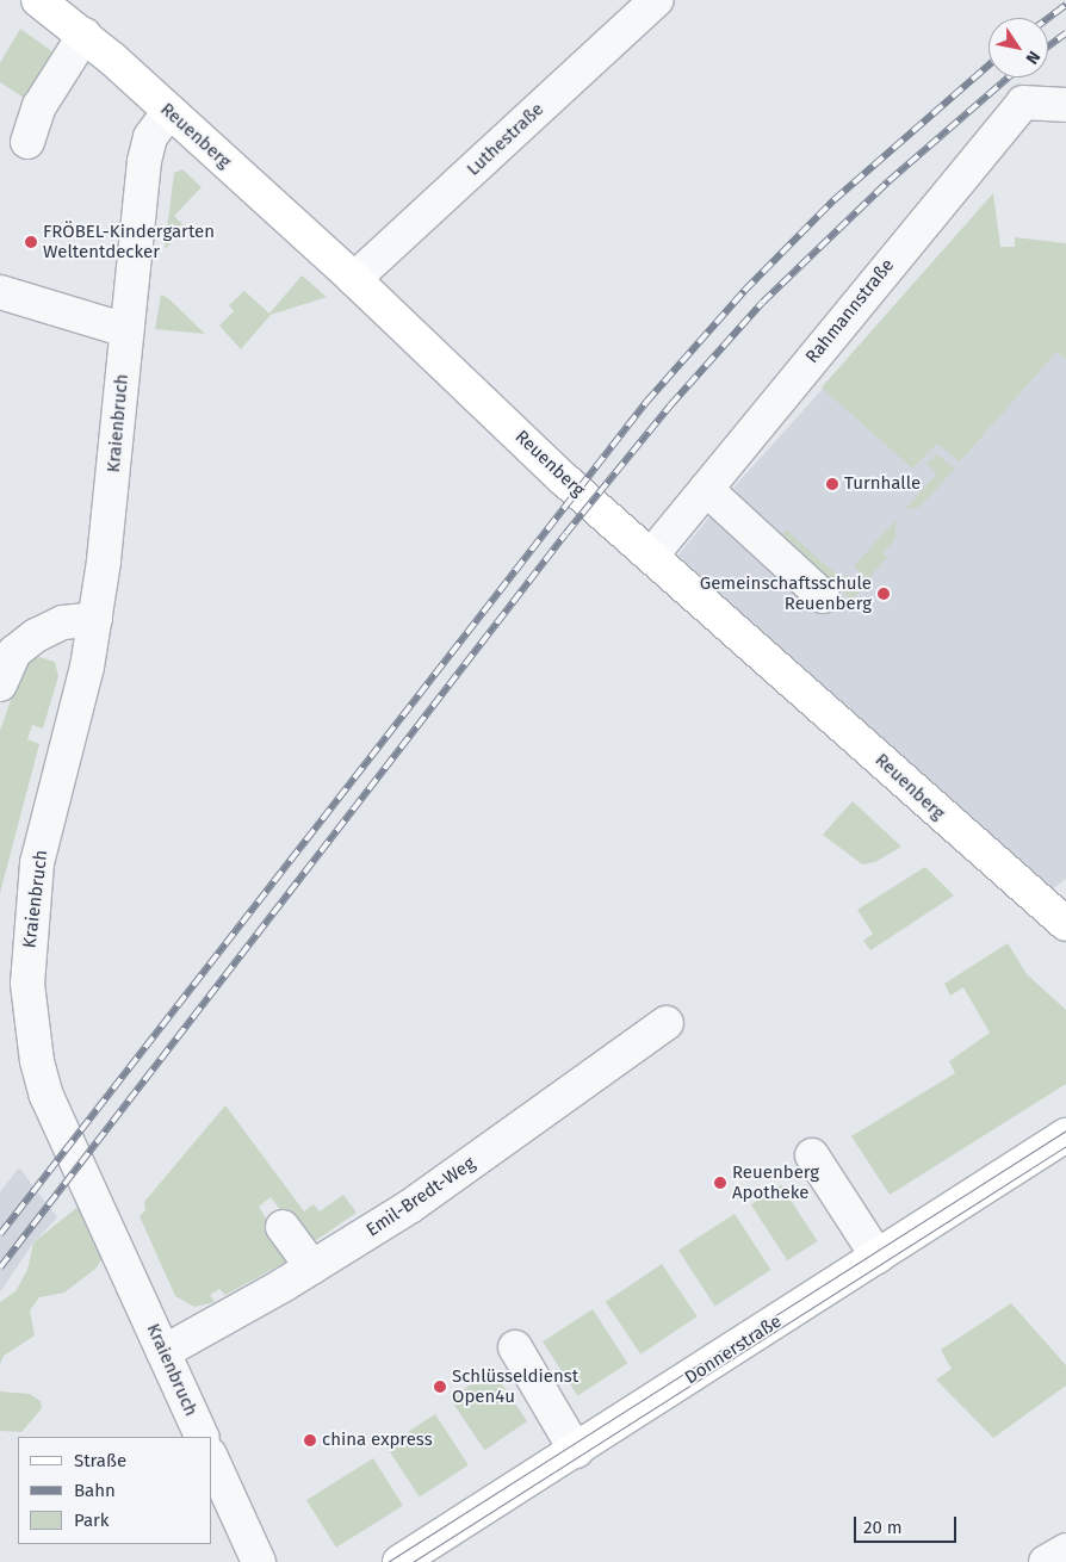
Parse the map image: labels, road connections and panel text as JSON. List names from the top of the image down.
{
  "streets": {
    "main road": ["Reuenberg", "Donnerstraße"],
    "street": [
      "Luthestraße",
      "Rahmannstraße",
      "Kraienbruch",
      "Emil-Bredt-Weg"
    ]
  },
  "crossings": [
    ["Reuenberg", "Luthestraße"],
    ["Reuenberg", "Rahmannstraße"],
    ["Reuenberg", "Kraienbruch"],
    ["Kraienbruch", "Emil-Bredt-Weg"]
  ],
  "places": [
    "FRÖBEL-Kindergarten Weltentdecker",
    "Turnhalle",
    "Gemeinschaftsschule Reuenberg",
    "Reuenberg Apotheke",
    "Schlüsseldienst Open4u",
    "china express"
  ],
  "legend": ["Straße", "Bahn", "Park"],
  "scale_bar": "20 m",
  "north": "bottom right"
}
